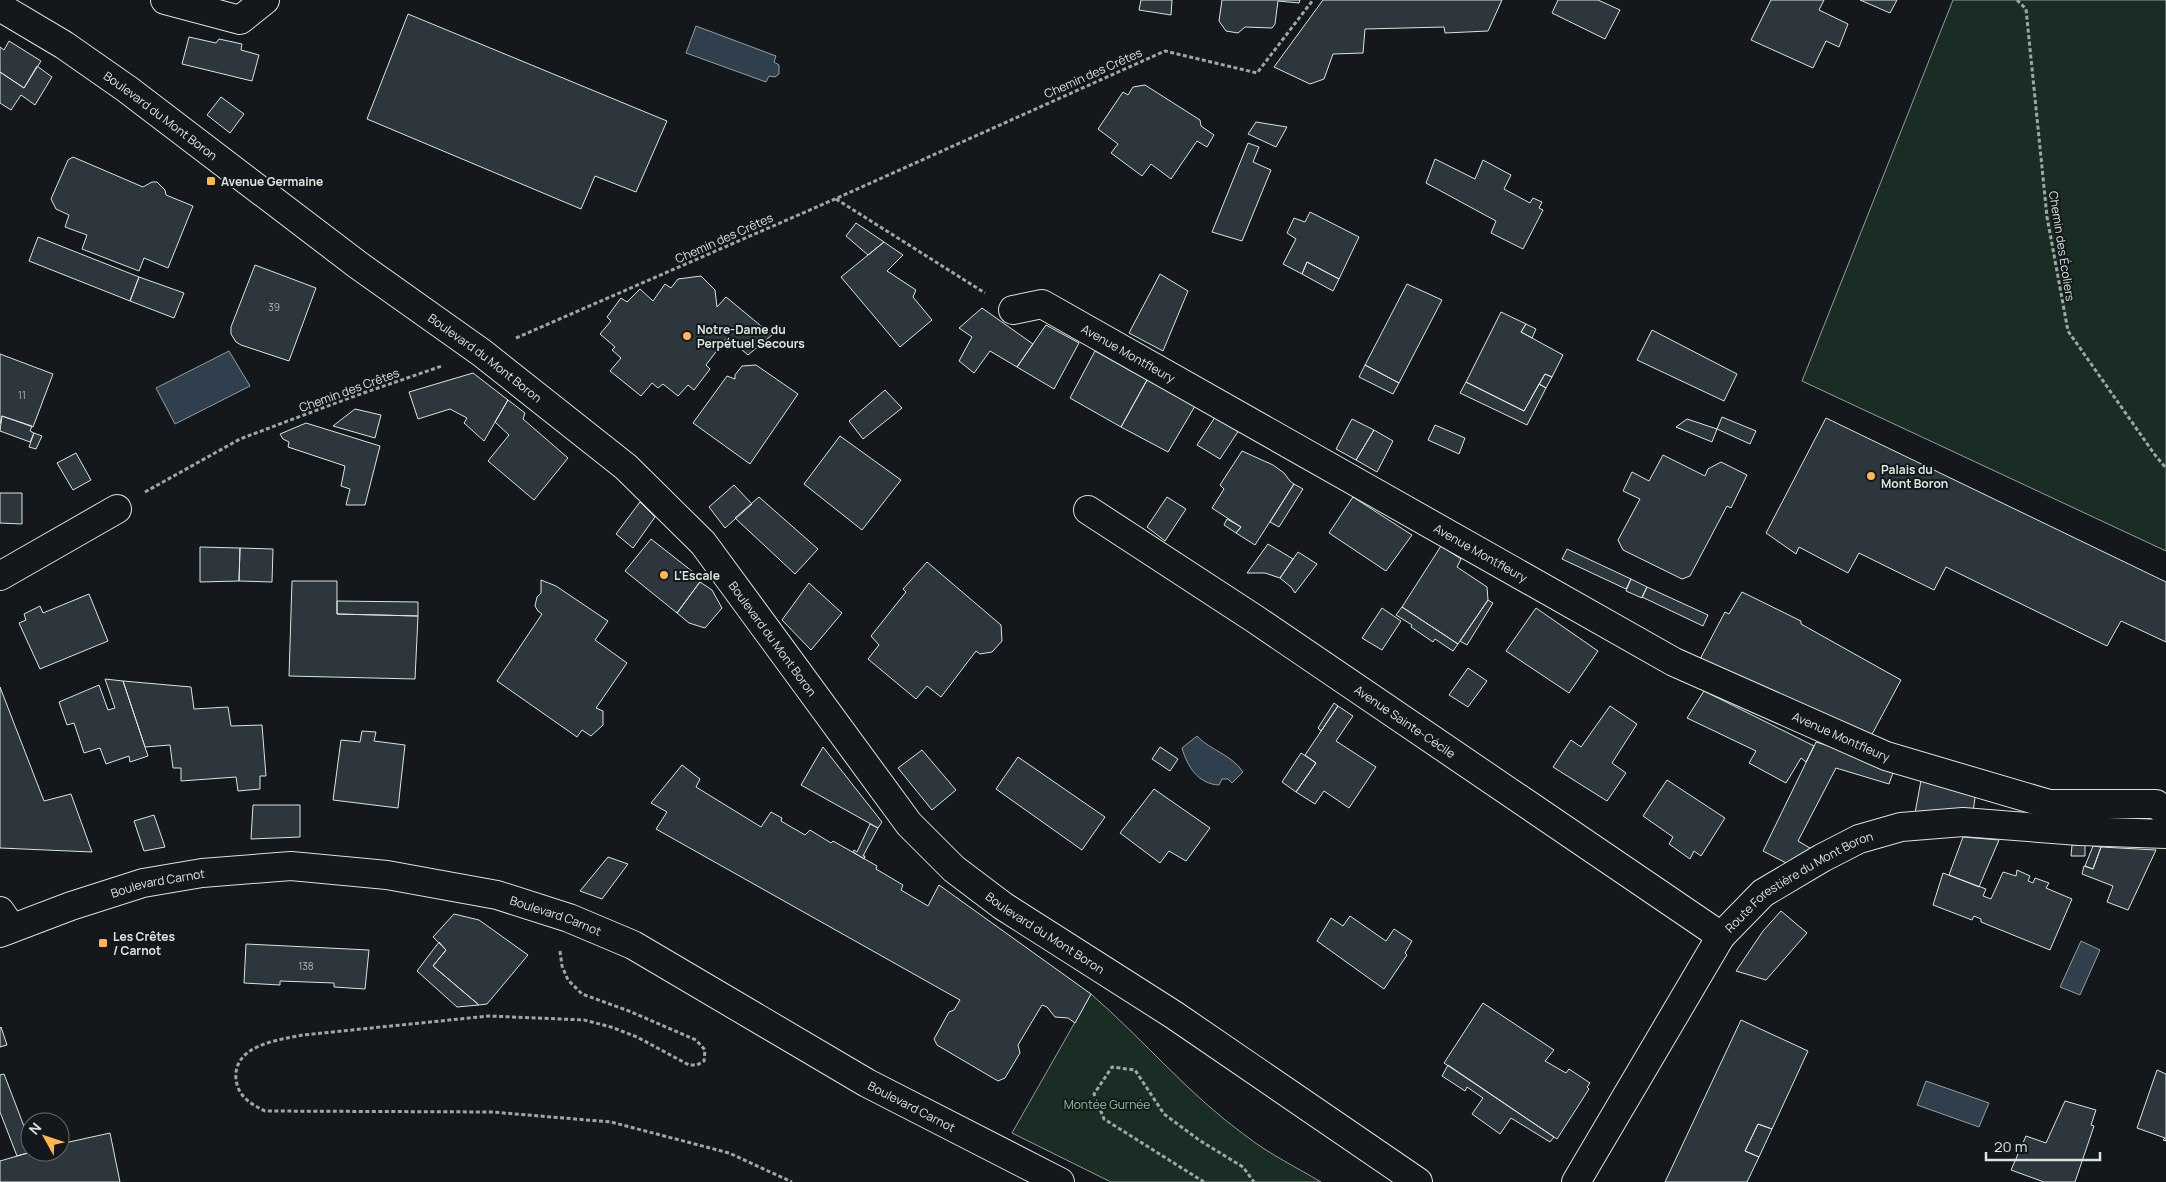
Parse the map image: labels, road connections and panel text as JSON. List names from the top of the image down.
{
  "streets": {
    "street": [
      "Boulevard du Mont Boron",
      "Avenue Montfleury",
      "Avenue Sainte-Cécile",
      "Route Forestière du Mont Boron",
      "Boulevard Carnot"
    ],
    "path": ["Chemin des Crêtes", "Chemin des Écoliers"]
  },
  "crossings": [
    ["Chemin des Crêtes", "Boulevard du Mont Boron"],
    ["Avenue Sainte-Cécile", "Route Forestière du Mont Boron"]
  ],
  "parks": ["Montée Gurnée"],
  "places": {
    "transit": ["Avenue Germaine", "Les Crêtes / Carnot"],
    "other": ["Notre-Dame du Perpétuel Secours", "Palais du Mont Boron", "L'Escale"]
  },
  "house_numbers": ["39", "11", "138"],
  "scale_bar": "20 m",
  "north": "top left"
}
